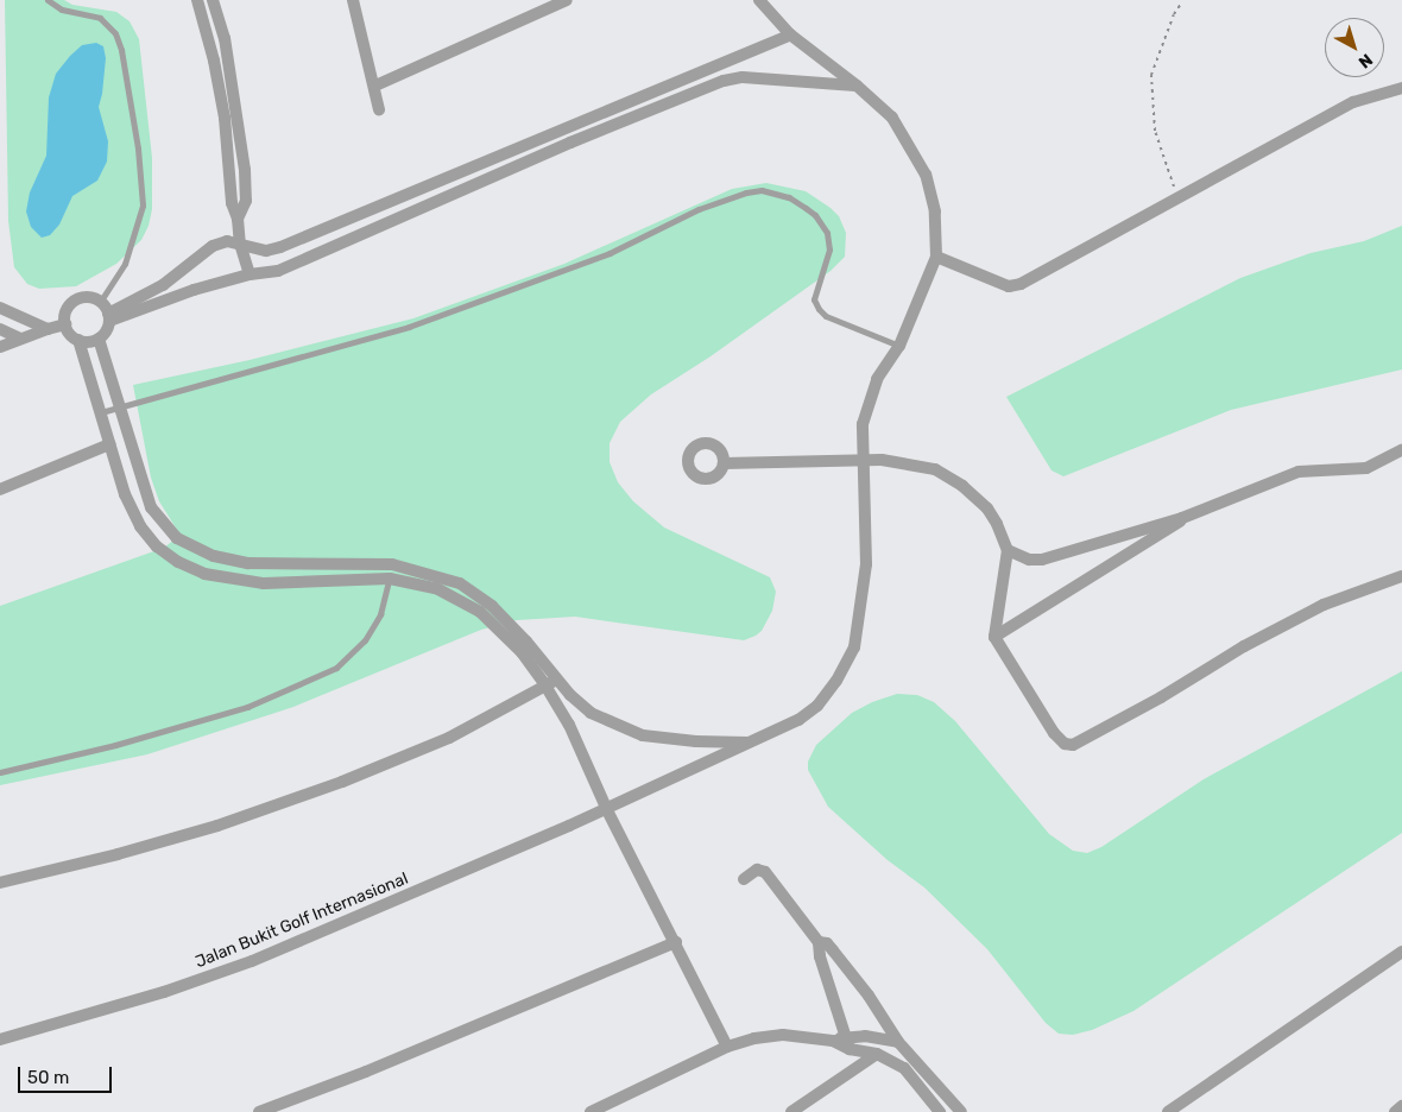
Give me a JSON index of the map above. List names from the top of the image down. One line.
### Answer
{"streets":{"street":["Jalan Bukit Golf Internasional"]},"scale_bar":"50 m","north":"bottom right"}
